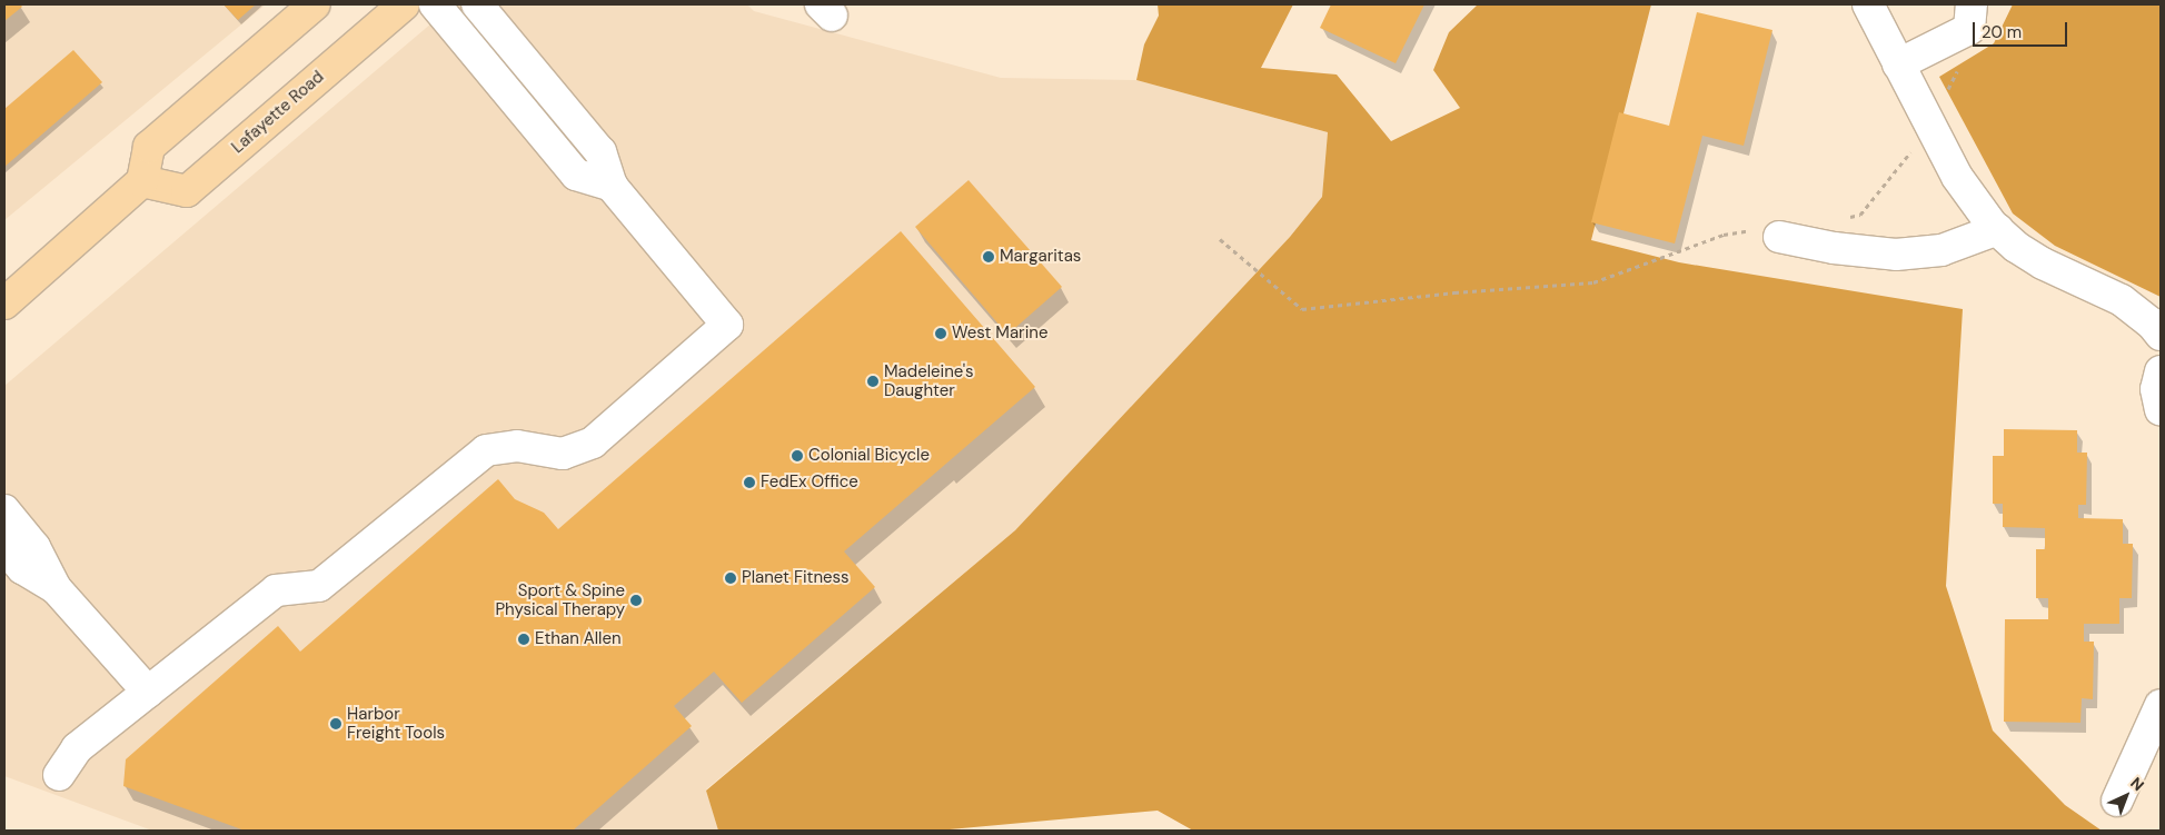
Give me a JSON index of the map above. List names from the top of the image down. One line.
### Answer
{"streets":{"main road":["Lafayette Road"]},"places":["Margaritas","West Marine","Madeleine's Daughter","Colonial Bicycle","FedEx Office","Planet Fitness","Sport & Spine Physical Therapy","Ethan Allen","Harbor Freight Tools"],"scale_bar":"20 m","north":"top right"}
